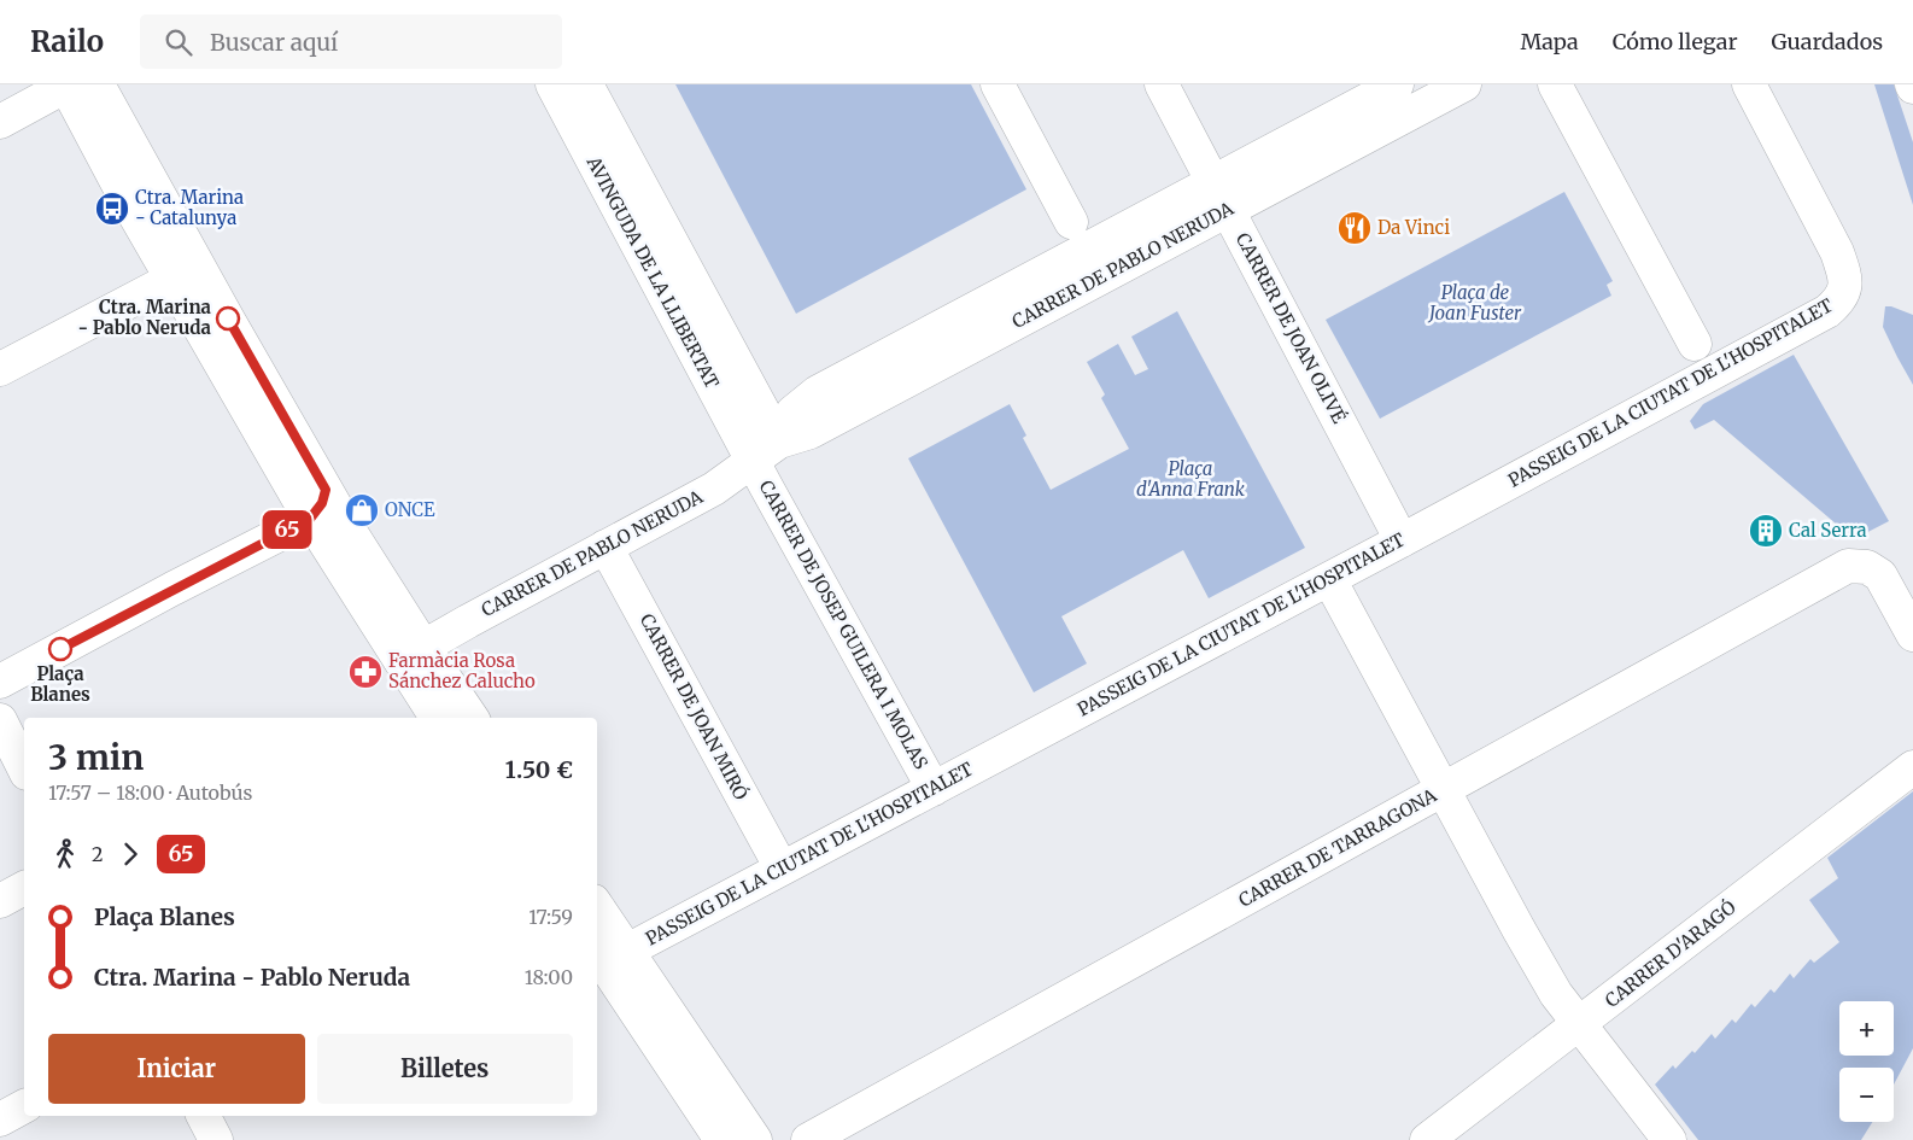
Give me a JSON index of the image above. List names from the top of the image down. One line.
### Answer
{"streets":{"street":["CARRER DE PABLO NERUDA","AVINGUDA DE LA LLIBERTAT","CARRER DE JOAN OLIVÉ","PASSEIG DE LA CIUTAT DE L'HOSPITALET","CARRER DE JOSEP GUILERA I MOLAS","CARRER DE JOAN MIRÓ","CARRER DE TARRAGONA","CARRER D'ARAGÓ"]},"crossings":[["CARRER DE PABLO NERUDA","AVINGUDA DE LA LLIBERTAT"],["CARRER DE PABLO NERUDA","CARRER DE JOAN OLIVÉ"],["CARRER DE PABLO NERUDA","CARRER DE JOSEP GUILERA I MOLAS"],["CARRER DE PABLO NERUDA","CARRER DE JOAN MIRÓ"],["AVINGUDA DE LA LLIBERTAT","CARRER DE JOSEP GUILERA I MOLAS"],["CARRER DE JOAN OLIVÉ","PASSEIG DE LA CIUTAT DE L'HOSPITALET"],["PASSEIG DE LA CIUTAT DE L'HOSPITALET","CARRER DE JOSEP GUILERA I MOLAS"],["PASSEIG DE LA CIUTAT DE L'HOSPITALET","CARRER DE JOAN MIRÓ"]],"parks":["Plaça de Joan Fuster","Plaça d'Anna Frank"],"places":{"bus stop":["Ctra. Marina - Catalunya"],"restaurant":["Da Vinci"],"other":["Ctra. Marina - Pablo Neruda","Plaça Blanes"],"shop":["ONCE"],"building":["Cal Serra"],"pharmacy":["Farmàcia Rosa Sánchez Calucho"]},"lines":["bus line 65"],"page":{"header":"Railo","search":"Buscar aquí","nav":["Mapa","Cómo llegar","Guardados"],"on_map":"65","heading":["3 min","17:57 – 18:00 · Autobús","1.50 €"],"legs":["2","65"],"list":[{"name":"Plaça Blanes","value":"17:59"},{"name":"Ctra. Marina - Pablo Neruda","value":"18:00"}],"map_buttons":["+","−"],"buttons":["Iniciar","Billetes"]}}
